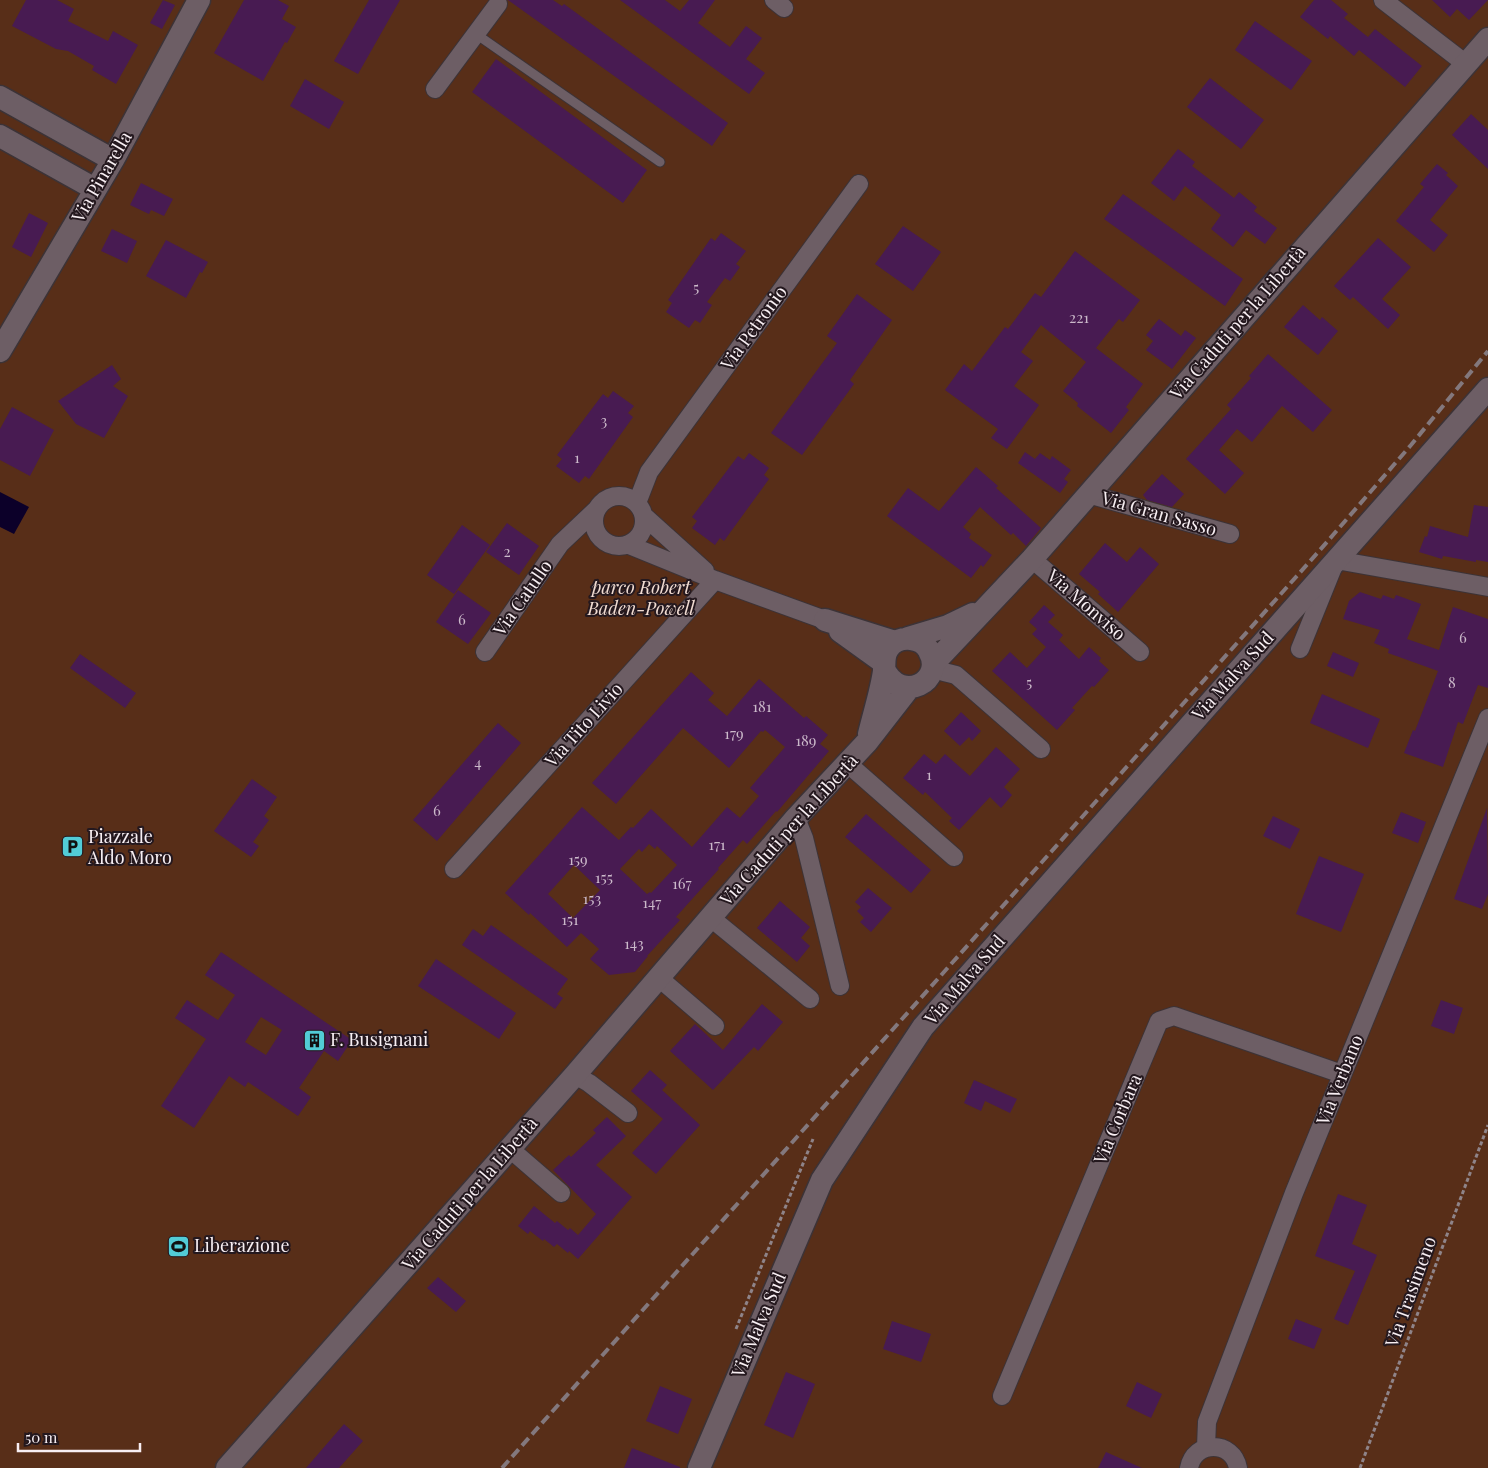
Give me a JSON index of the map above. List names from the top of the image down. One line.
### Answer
{"streets":{"street":["Via Pinarella","Via Caduti per la Libertà","Via Petronio","Via Gran Sasso","Via Catullo","Via Monviso","Via Malva Sud","Via Tito Livio","Via Verbano","Via Corbara"],"path":["Via Trasimeno"]},"crossings":[["Via Caduti per la Libertà","Via Gran Sasso"],["Via Caduti per la Libertà","Via Monviso"],["Via Petronio","Via Catullo"],["Via Catullo","Via Tito Livio"],["Via Verbano","Via Corbara"]],"parks":["parco Robert Baden-Powell"],"places":{"parking":["Piazzale Aldo Moro"],"building":["F. Busignani"],"sports":["Liberazione"]},"house_numbers":["5","221","3","1","2","6","6","5","8","181","179","189","4","1","6","171","159","155","167","153","147","151","143"],"scale_bar":"50 m"}
